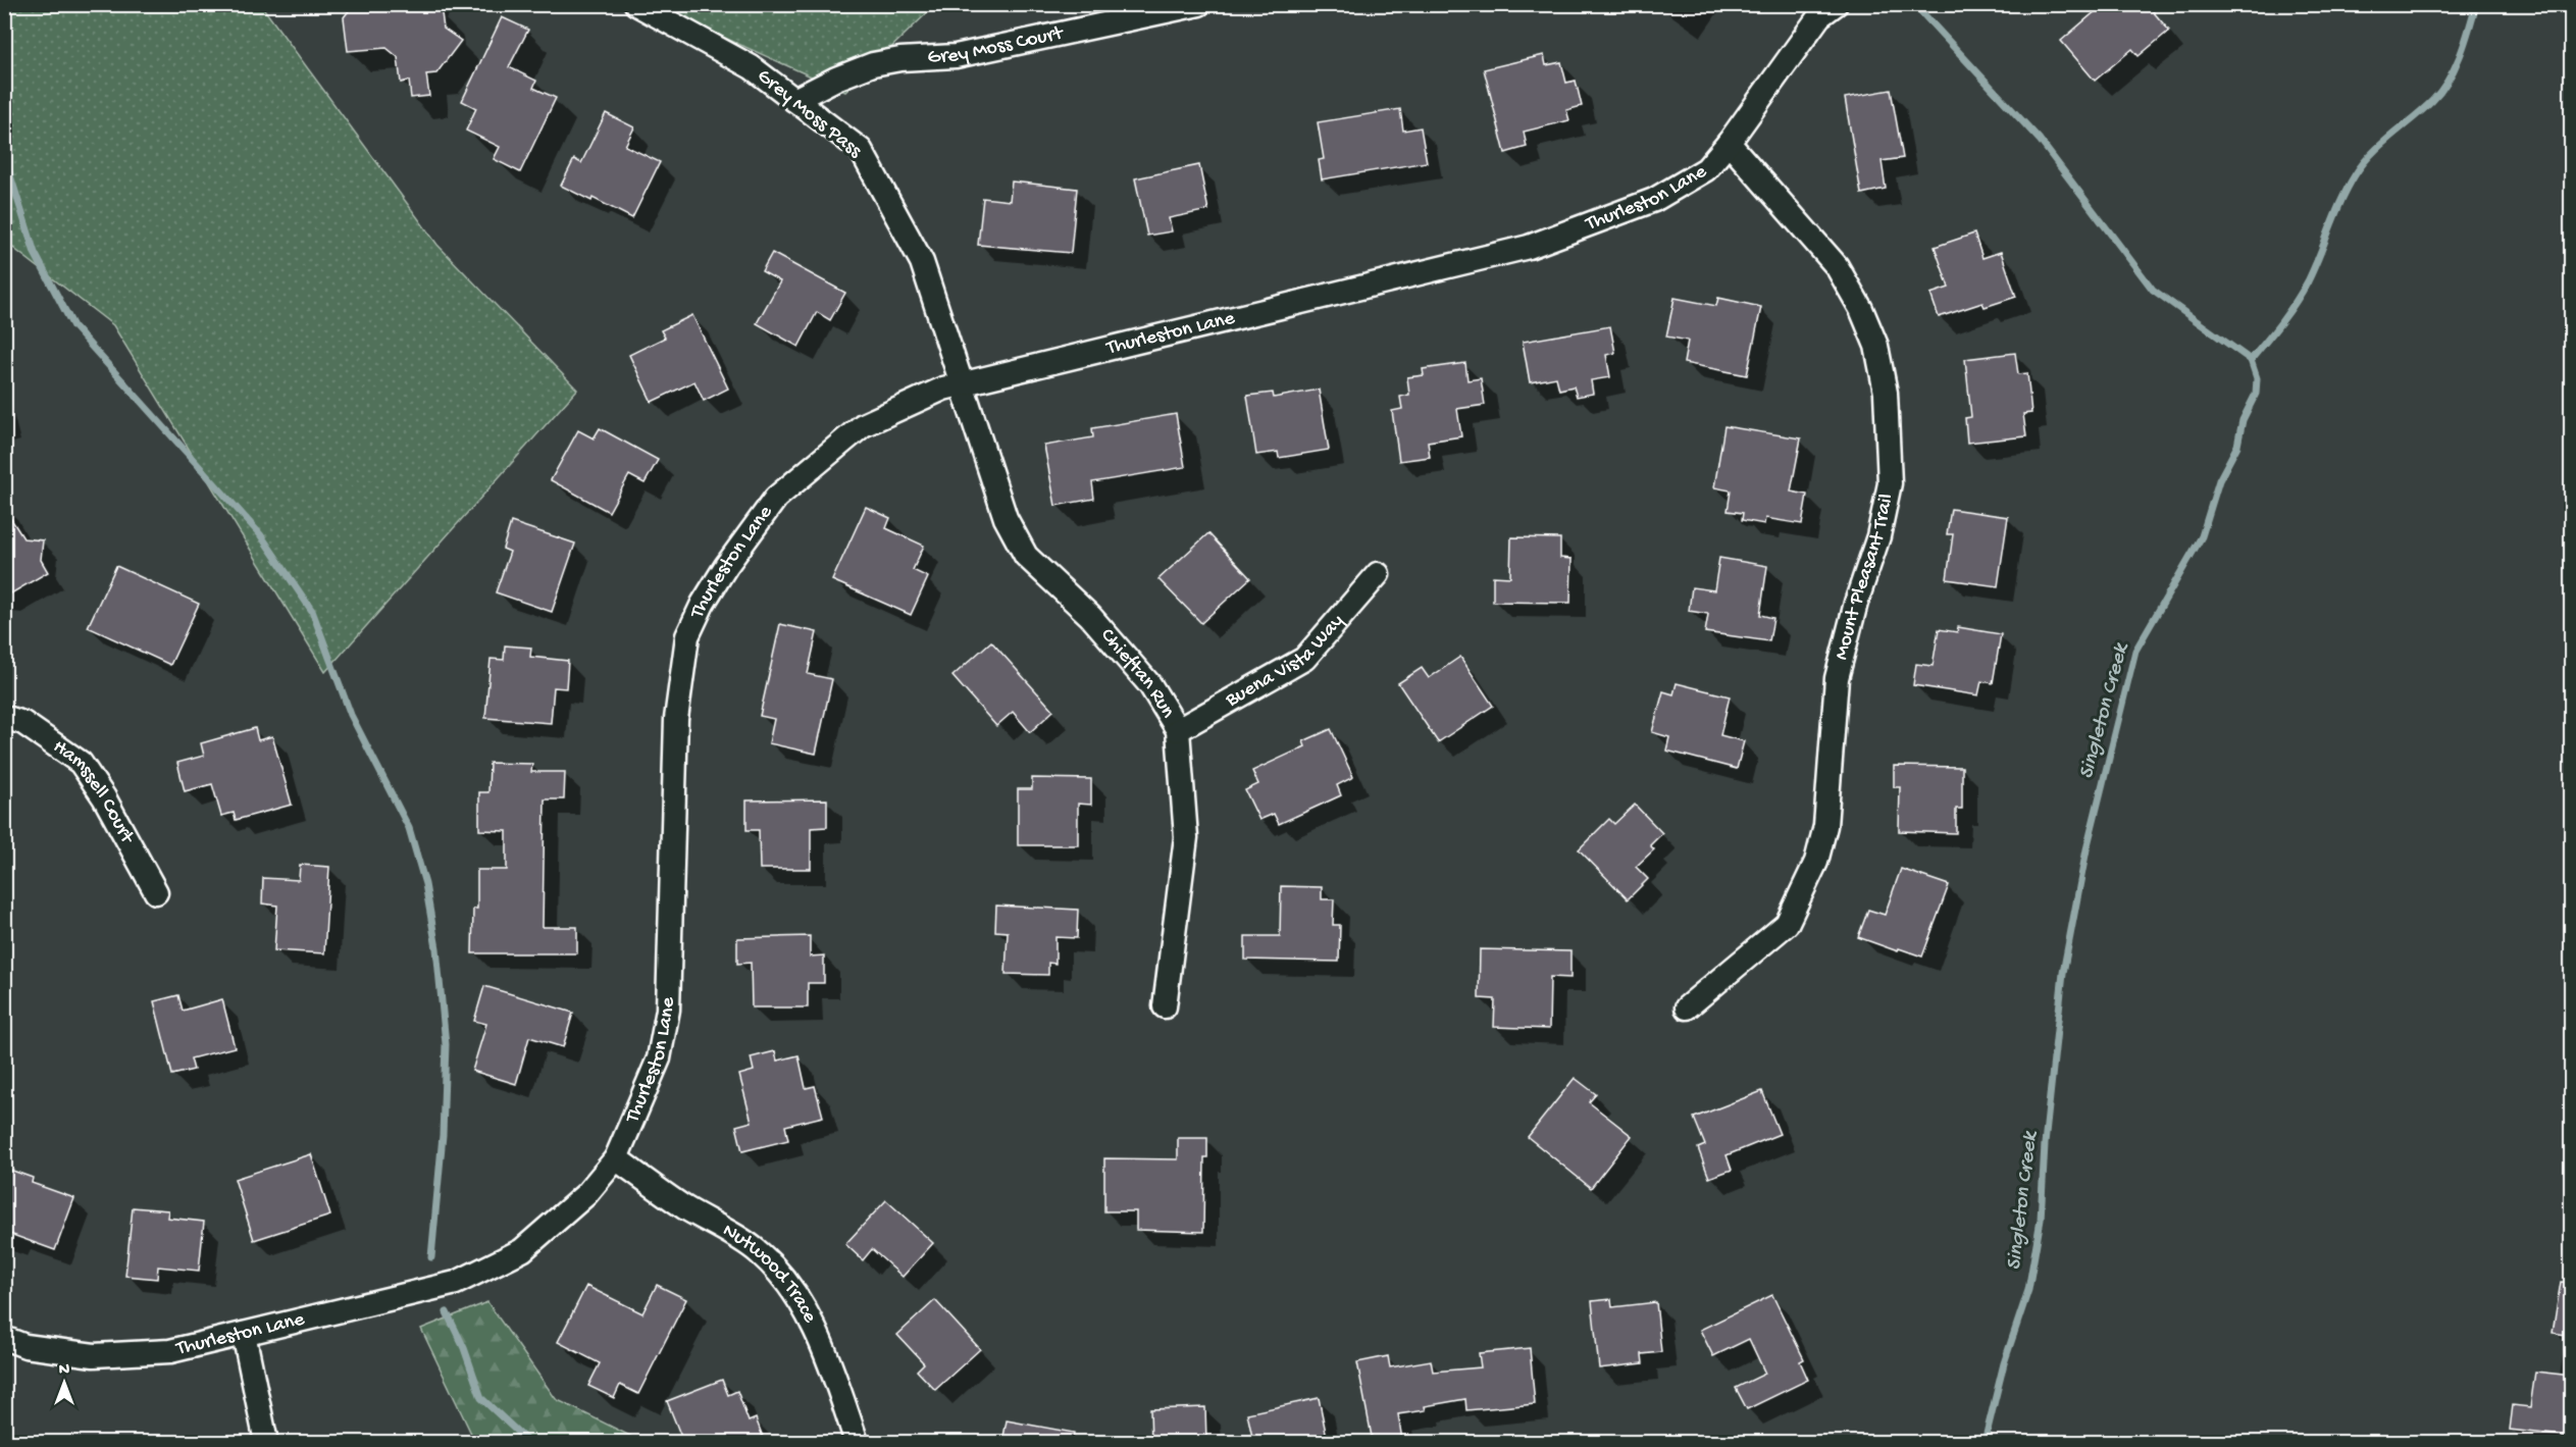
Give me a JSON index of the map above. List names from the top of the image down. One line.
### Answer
{"streets":{"street":["Grey Moss Court","Grey Moss Pass","Thurleston Lane","Mount Pleasant Trail","Buena Vista Way","Chieftan Run","Hamssell Court","Nutwood Trace"]},"crossings":[["Grey Moss Court","Grey Moss Pass"],["Grey Moss Pass","Thurleston Lane"],["Grey Moss Pass","Chieftan Run"],["Thurleston Lane","Mount Pleasant Trail"],["Thurleston Lane","Chieftan Run"],["Thurleston Lane","Nutwood Trace"],["Buena Vista Way","Chieftan Run"]],"water":["Singleton Creek"],"north":"top"}
